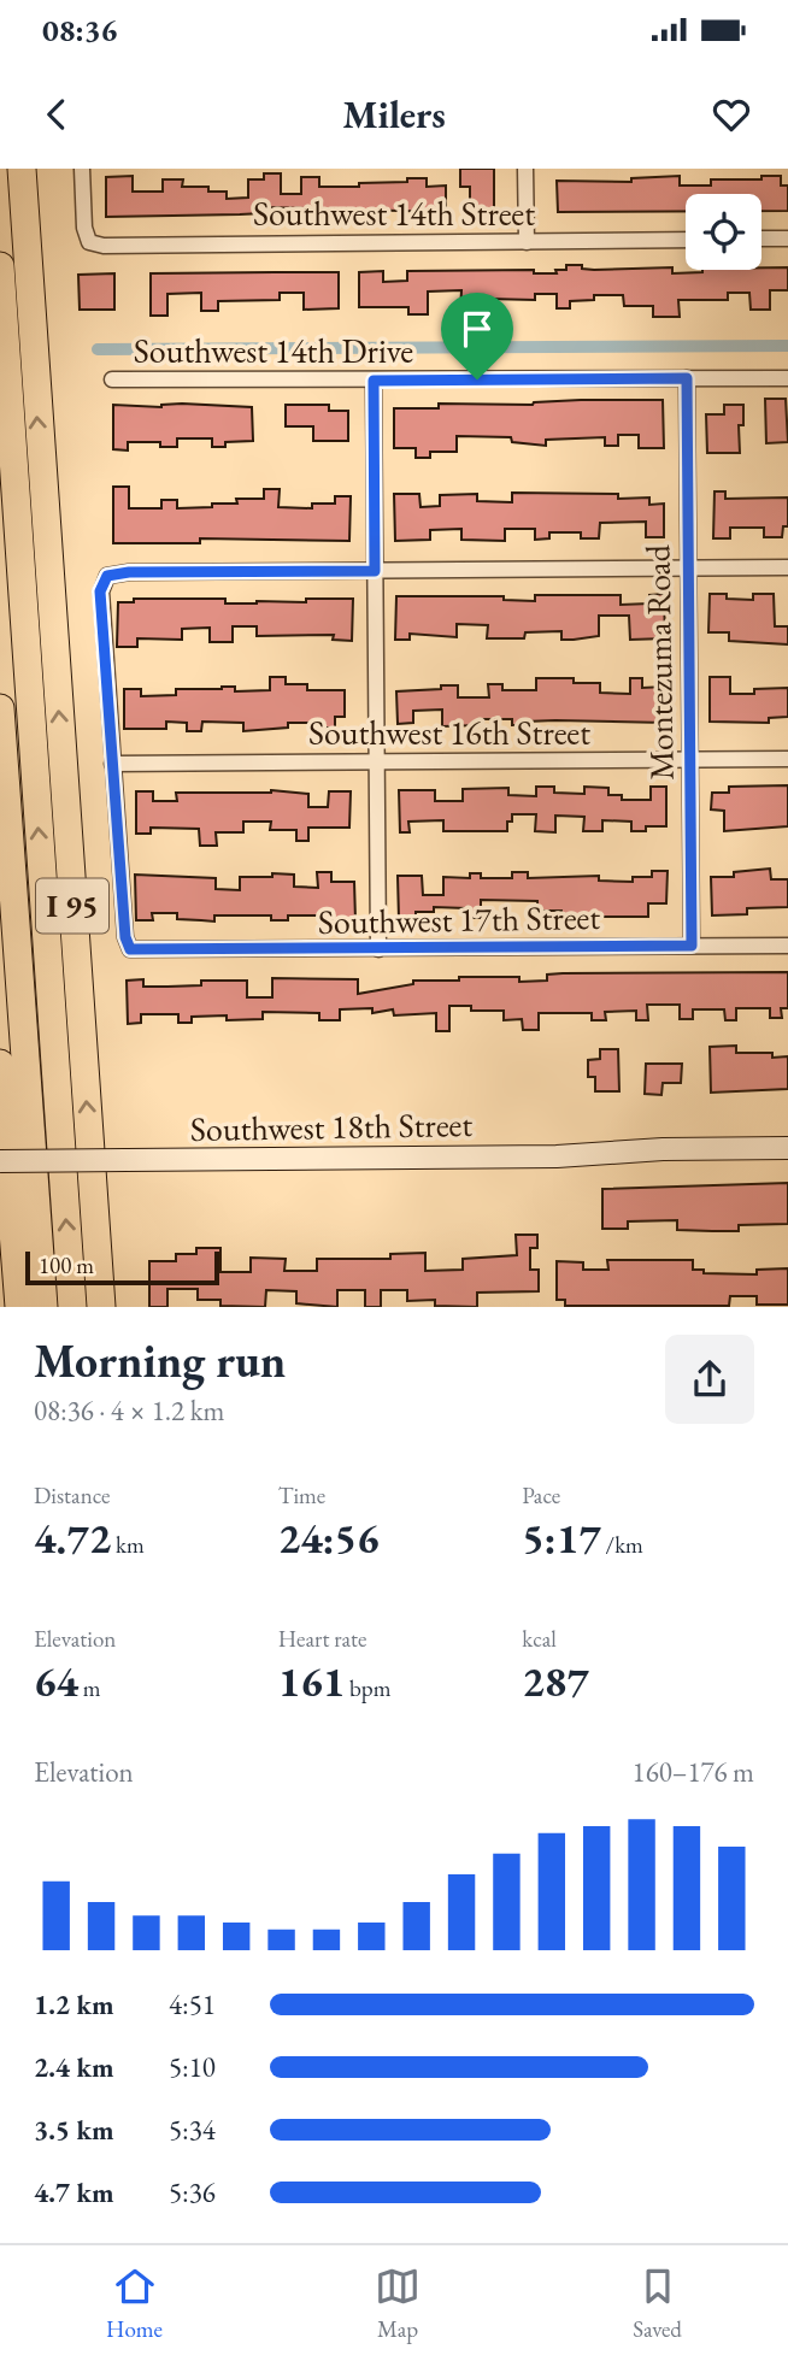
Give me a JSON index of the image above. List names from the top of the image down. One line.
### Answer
{"streets":{"highway":["I 95"],"main road":["Southwest 18th Street"],"street":["Southwest 14th Street","Southwest 14th Drive","Montezuma Road","Southwest 16th Street","Southwest 17th Street"]},"crossings":[["Southwest 14th Drive","Montezuma Road"],["Montezuma Road","Southwest 16th Street"],["Montezuma Road","Southwest 17th Street"],["Southwest 16th Street","Southwest 17th Street"]],"scale_bar":"100 m","page":{"status":"08:36","header":"Milers","scale":"100 m","heading":["Morning run","08:36 · 4 × 1.2 km"],"stats":[["Distance","4.72 km"],["Time","24:56"],["Pace","5:17 /km"],["Elevation","64 m"],["Heart rate","161 bpm"],["kcal","287"]],"chart":["Elevation","160–176 m"],"list":[{"name":"1.2 km","note":"4:51"},{"name":"2.4 km","note":"5:10"},{"name":"3.5 km","note":"5:34"},{"name":"4.7 km","note":"5:36"}],"tabs":["Home","Map","Saved"]}}
